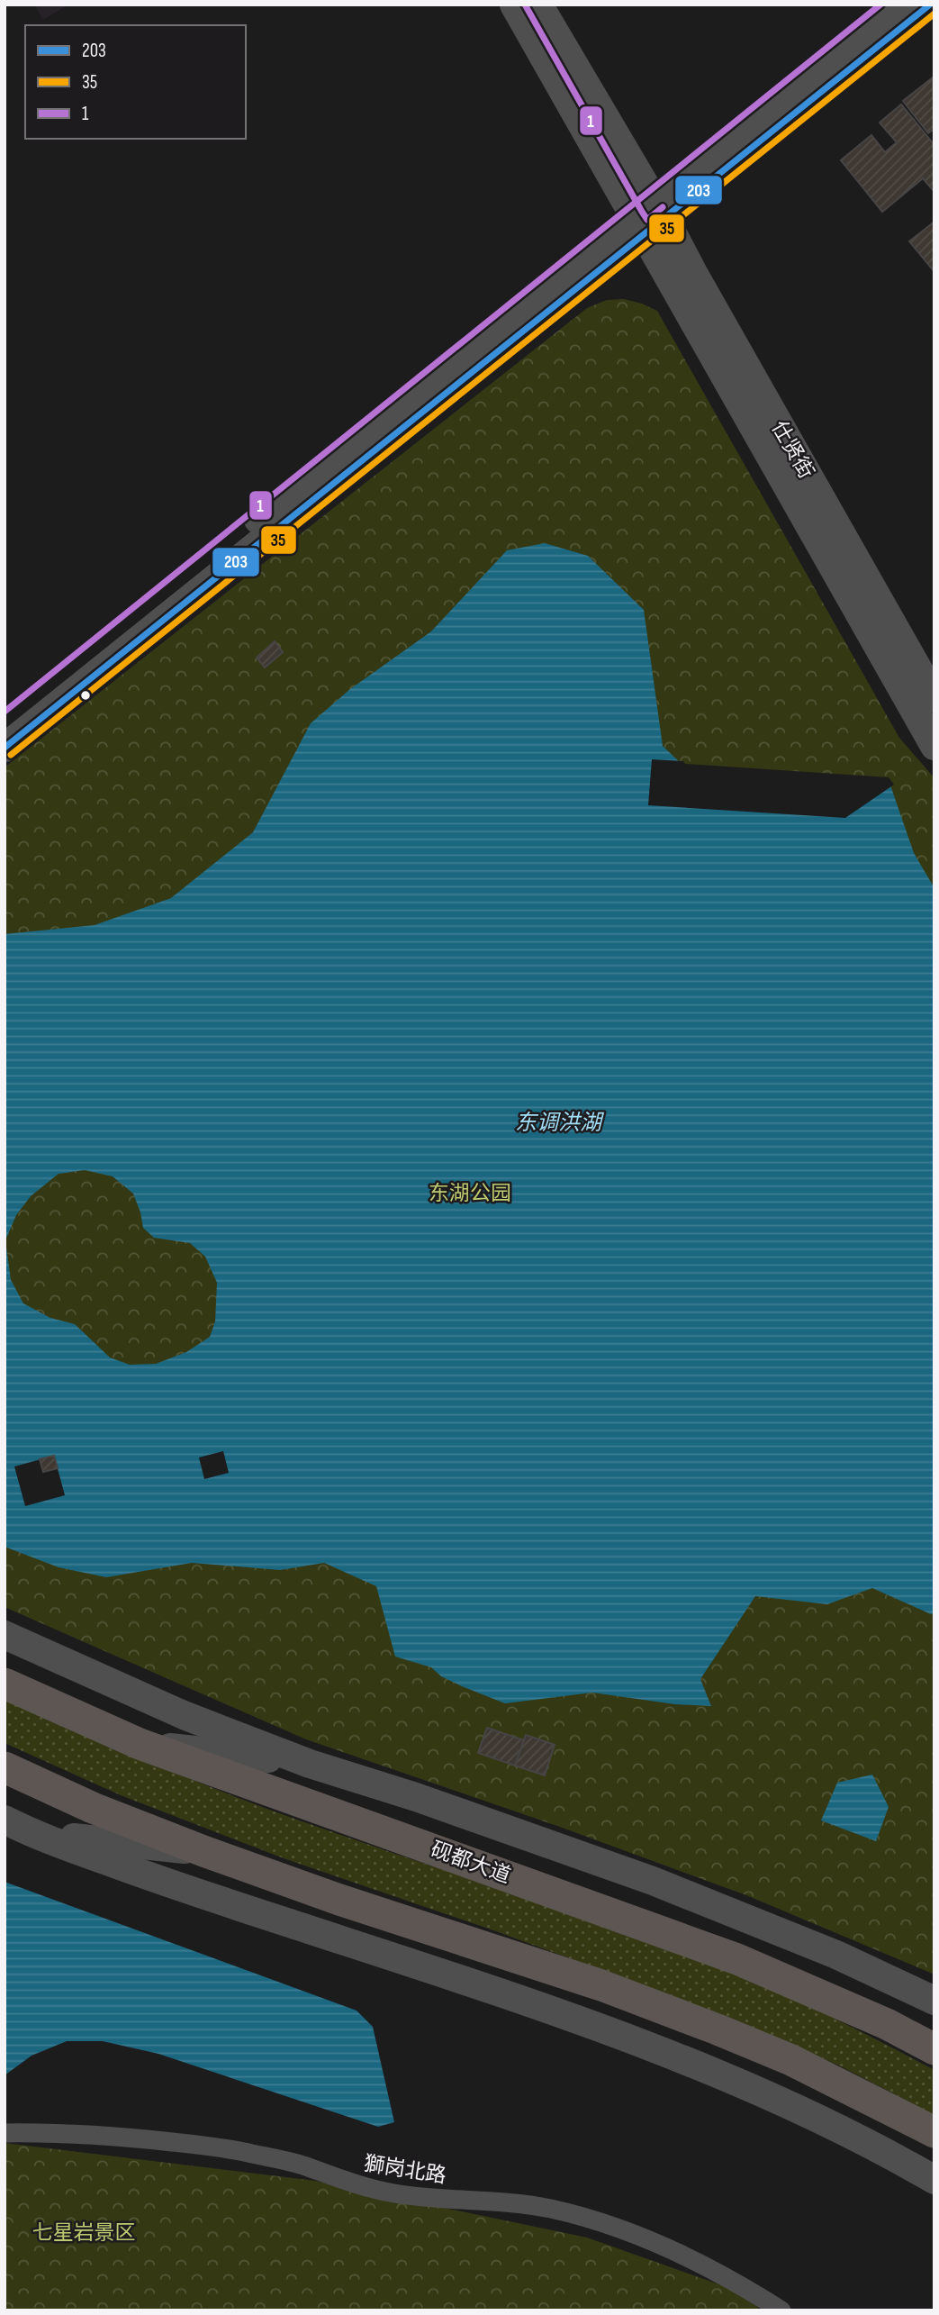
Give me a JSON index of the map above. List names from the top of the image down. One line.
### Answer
{"streets":{"main road":["砚都大道"],"street":["仕贤街","獅岗北路"]},"water":["东调洪湖"],"parks":["东湖公园","七星岩景区"],"lines":["transit line 203","transit line 1","transit line 35"],"legend":["203","35","1"]}
